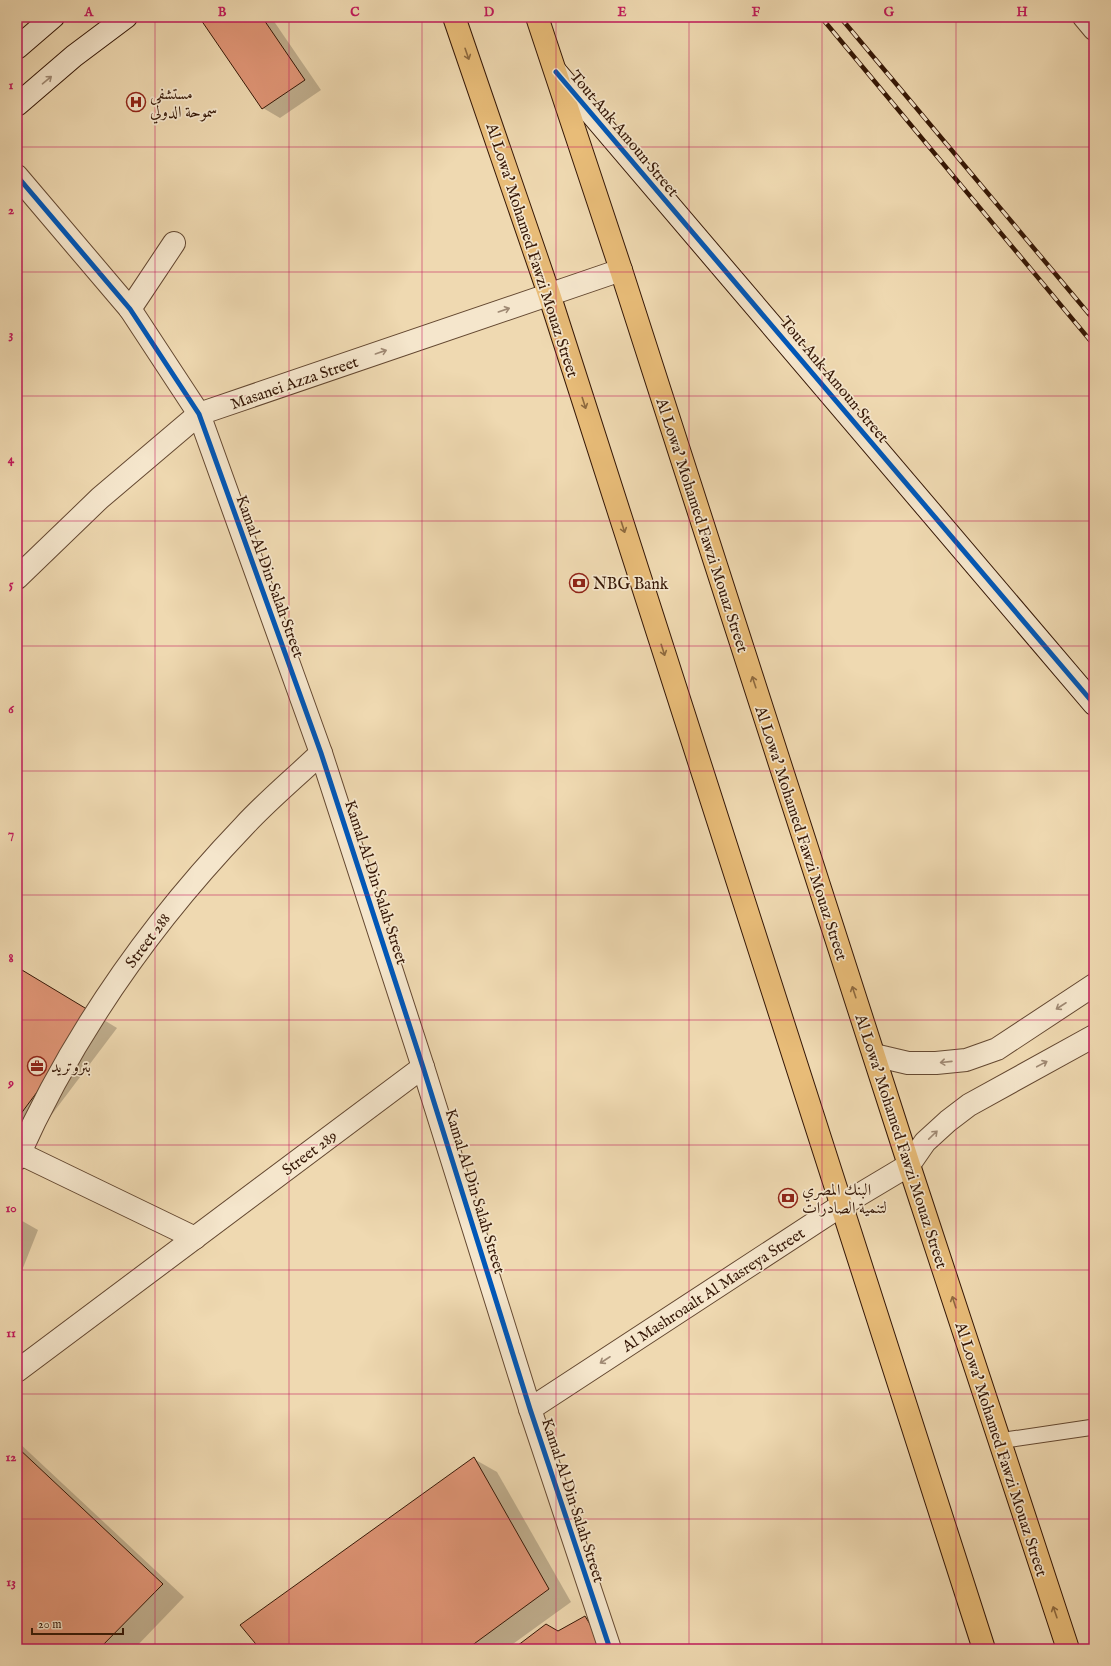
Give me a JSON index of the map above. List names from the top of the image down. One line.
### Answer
{"streets":{"main road":["Al Lowa' Mohamed Fawzi Mouaz Street"],"street":["Tout Ank Amoun Street","Masanei Azza Street","Kamal Al Din Salah Street","Street 288","Street 289","Al Mashroaalt Al Masreya Street"]},"crossings":[["Tout Ank Amoun Street","Al Lowa' Mohamed Fawzi Mouaz Street"],["Al Lowa' Mohamed Fawzi Mouaz Street","Masanei Azza Street"],["Al Lowa' Mohamed Fawzi Mouaz Street","Al Mashroaalt Al Masreya Street"],["Masanei Azza Street","Kamal Al Din Salah Street"],["Kamal Al Din Salah Street","Street 288"],["Kamal Al Din Salah Street","Street 289"],["Kamal Al Din Salah Street","Al Mashroaalt Al Masreya Street"]],"one_way":["Masanei Azza Street"],"places":{"hospital":["مستشفى سموحة الدولي"],"bank":["NBG Bank","البنك المصري لتنمية الصادرات"],"office":["بتروتريد"]},"scale_bar":"20 m","grid":{"columns":["A","B","C","D","E","F","G","H"],"rows":["1","2","3","4","5","6","7","8","9","10","11","12","13"]}}
